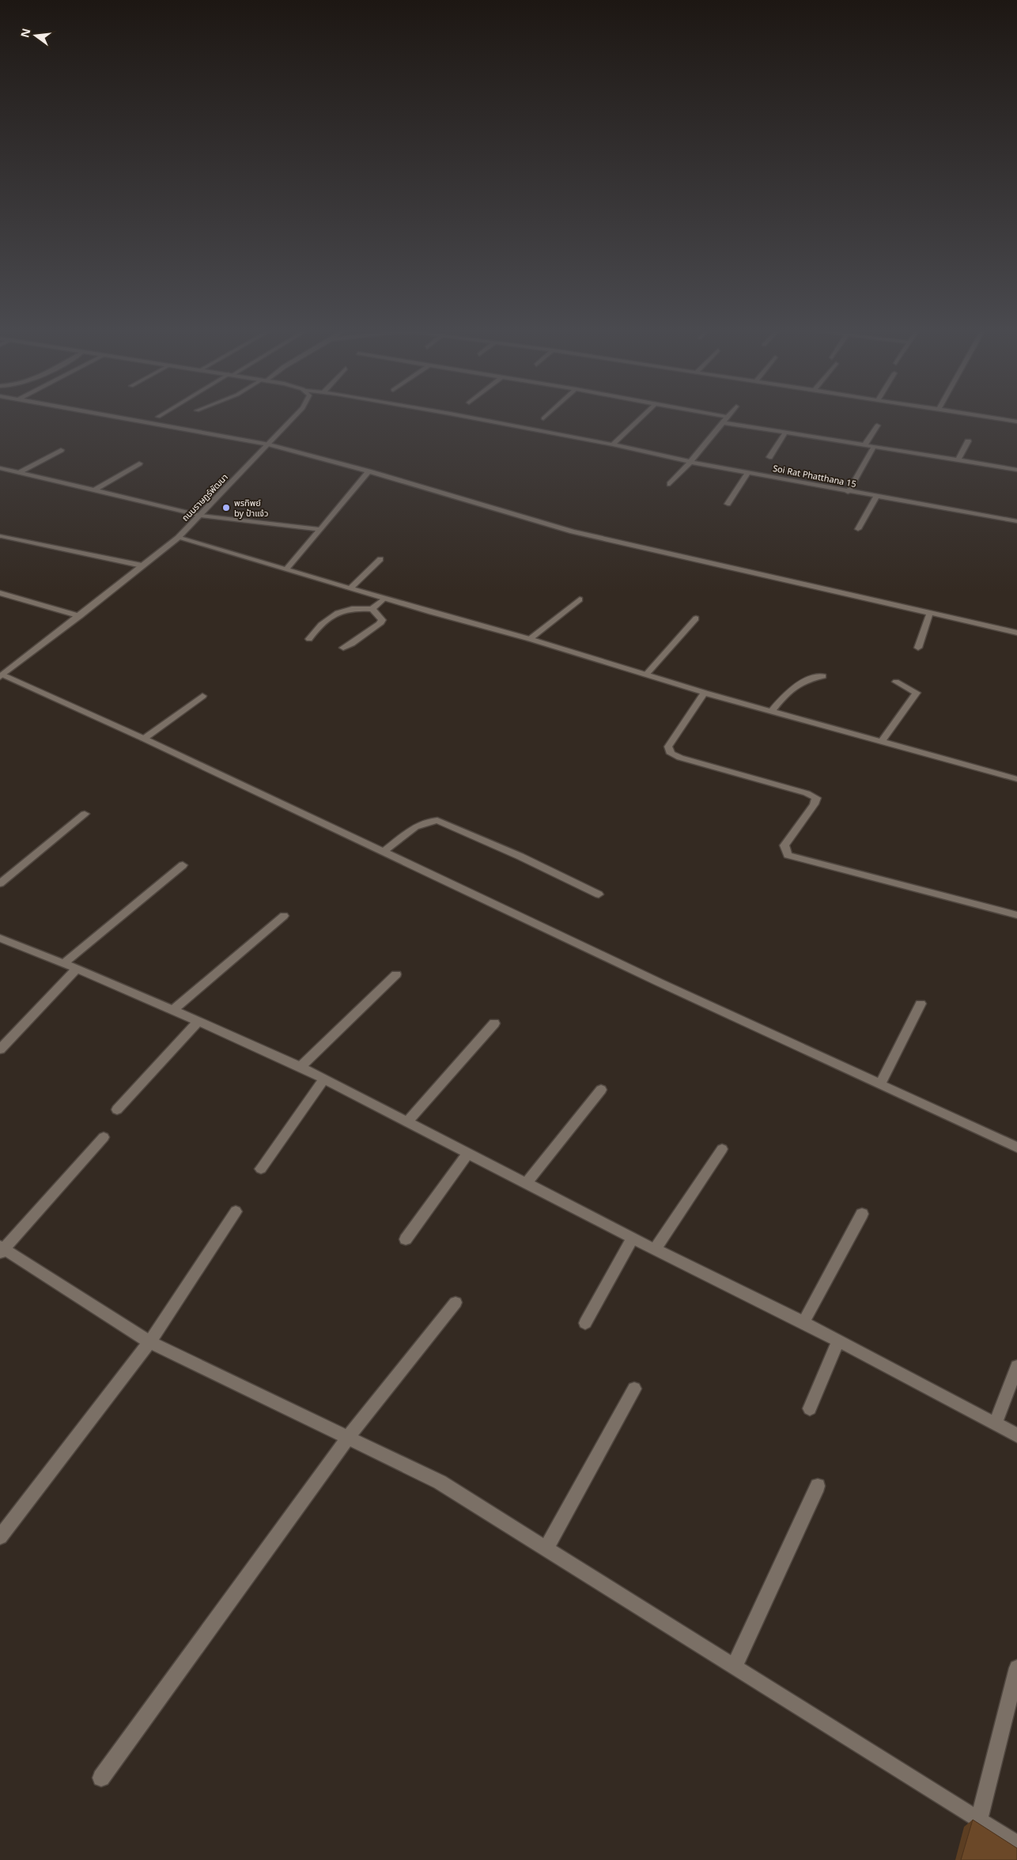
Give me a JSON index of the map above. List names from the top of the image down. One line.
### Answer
{"streets":{"street":["Soi Rat Phatthana 15","ถนนราษฏร์พัฒนา"]},"places":["พรทิพย์ by ป้าแจ๋ว"],"north":"left"}
